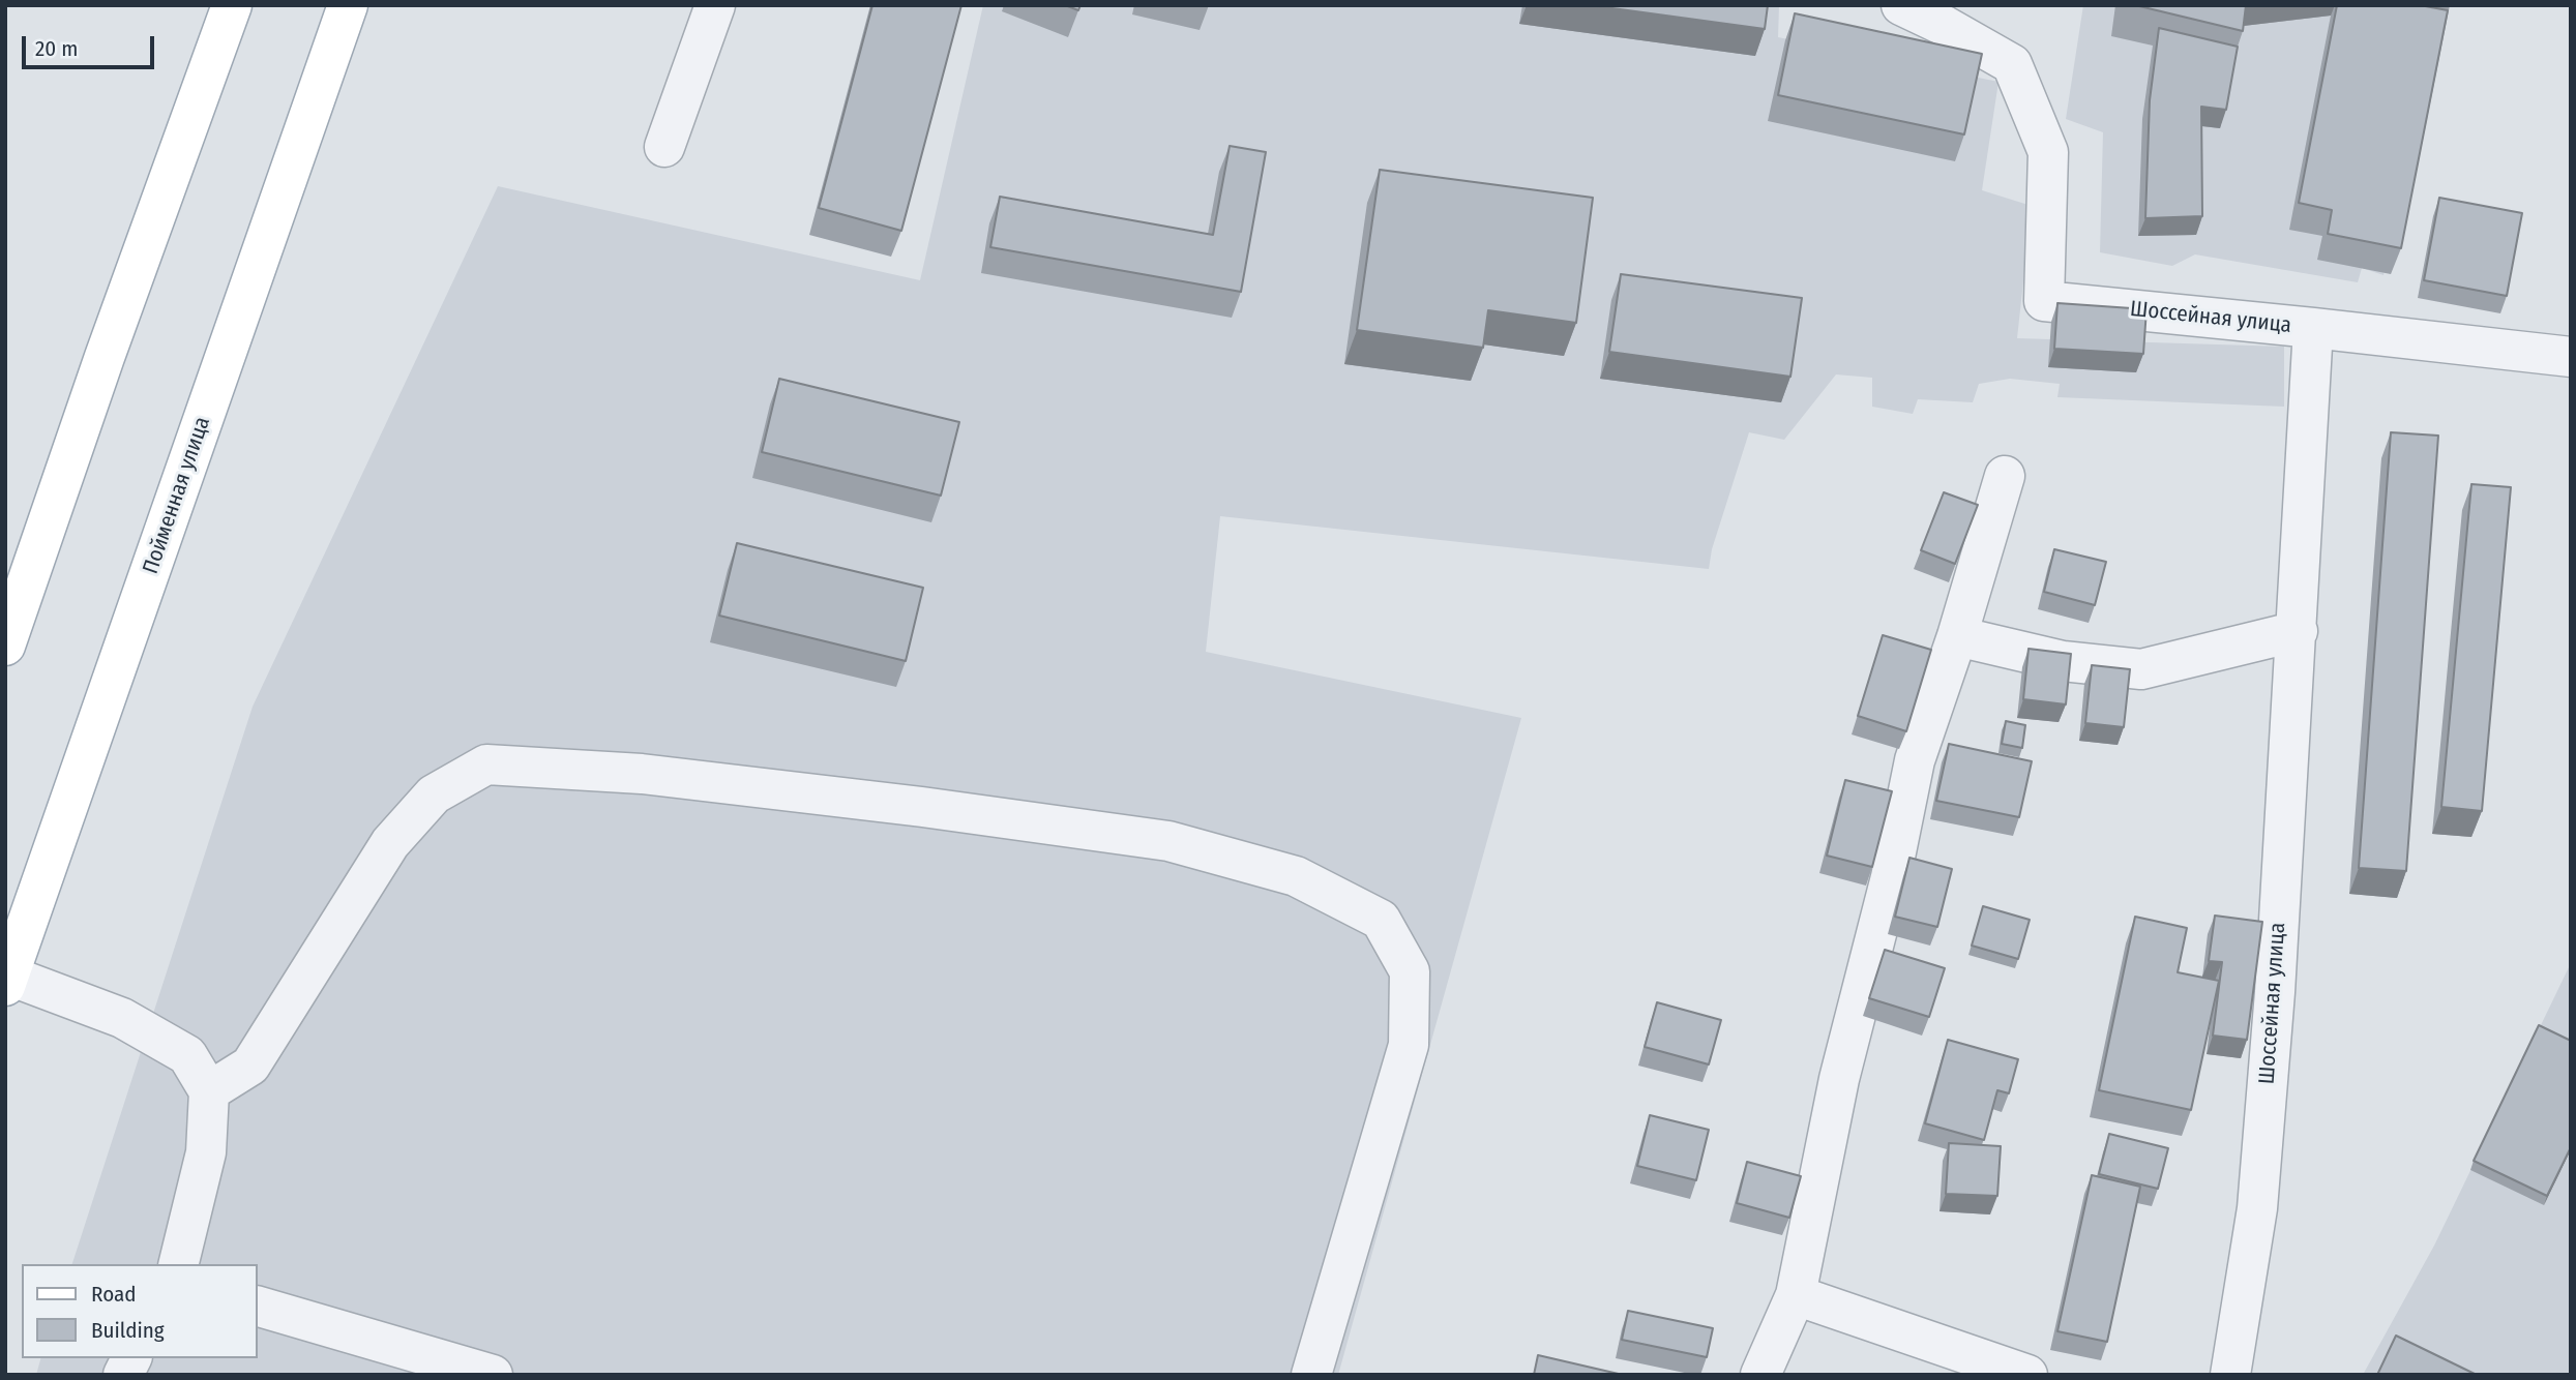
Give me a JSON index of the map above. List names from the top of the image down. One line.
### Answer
{"streets":{"main road":["Пойменная улица"],"street":["Шоссейная улица"]},"legend":["Road","Building"],"scale_bar":"20 m"}
